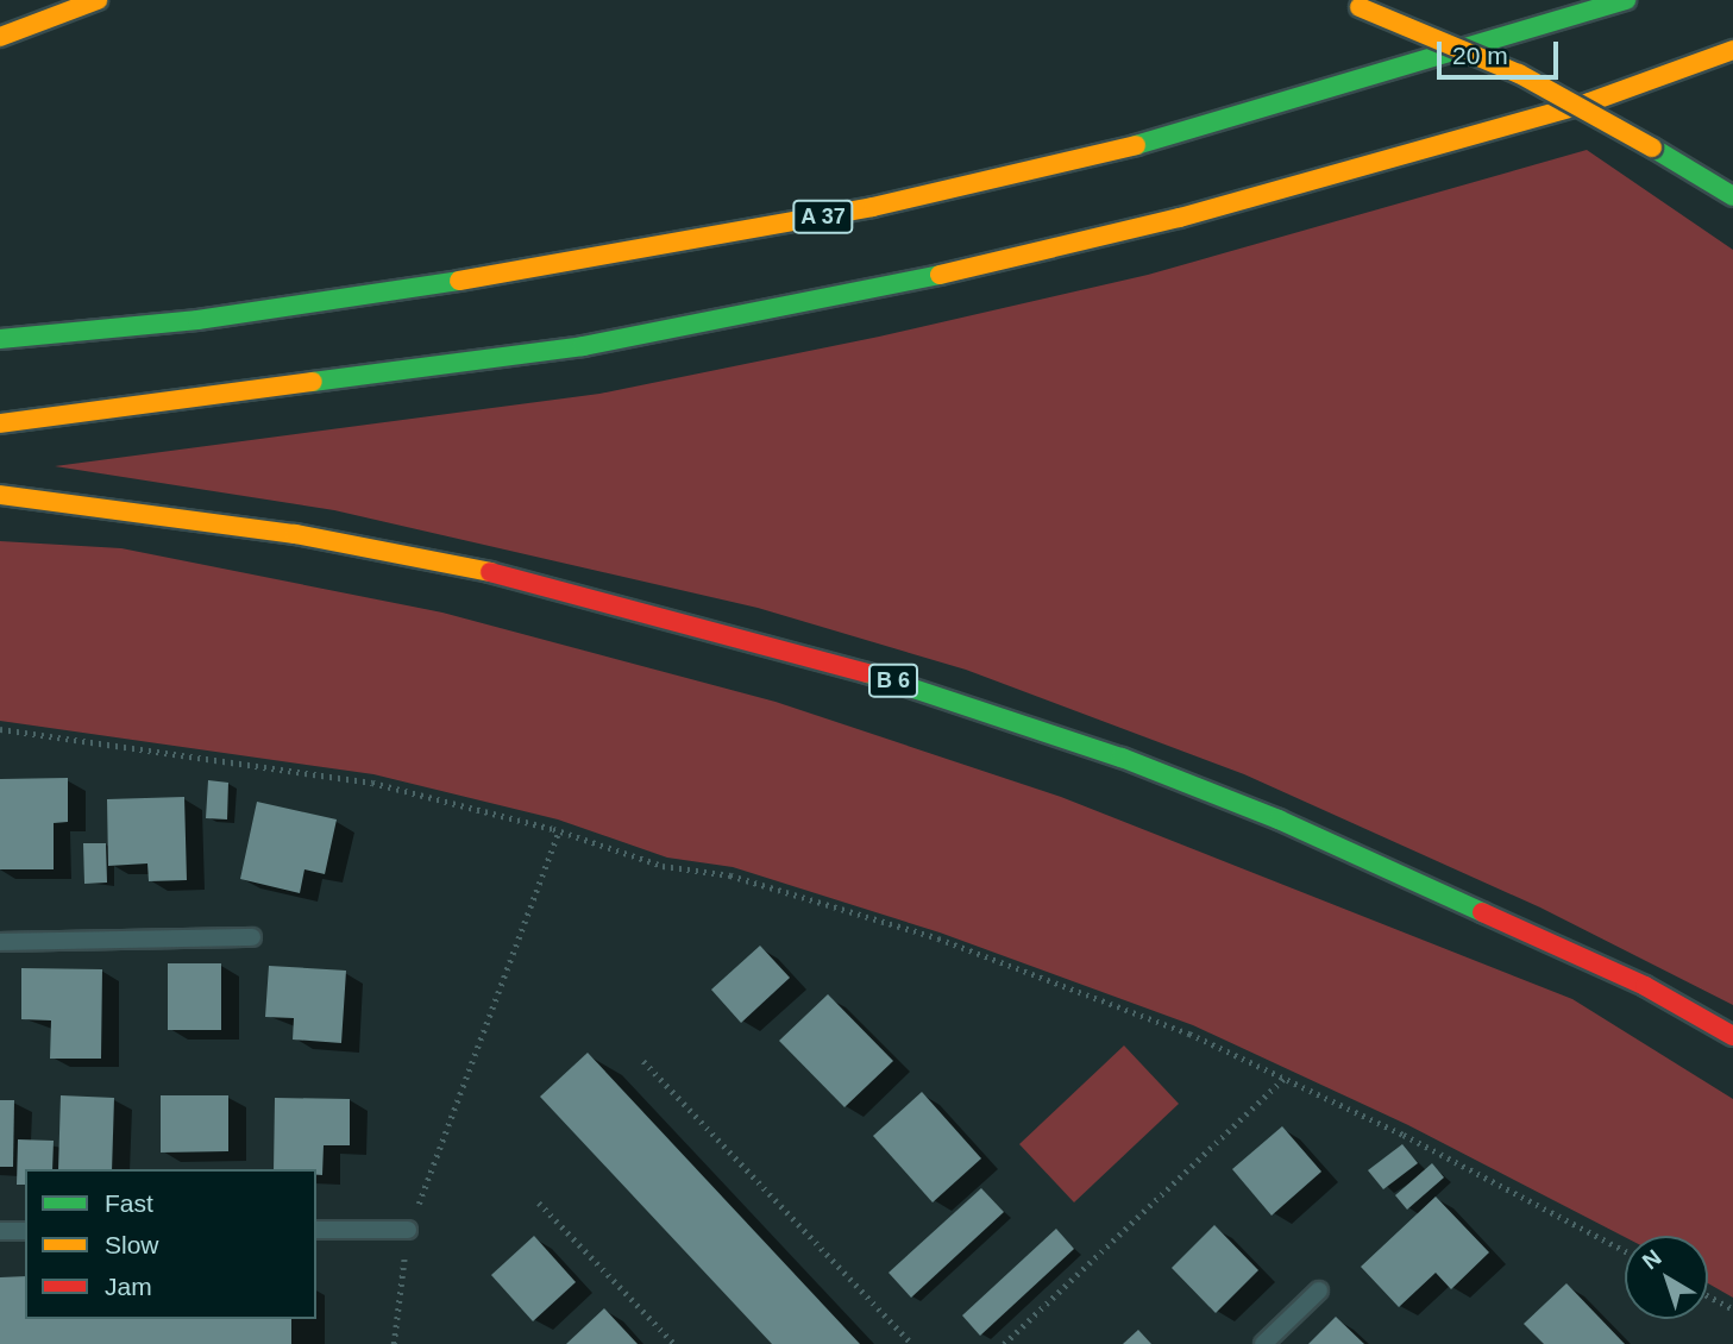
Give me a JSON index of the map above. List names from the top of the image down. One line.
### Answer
{"streets":{"highway":["A 37","B 6"]},"legend":["Fast","Slow","Jam"],"scale_bar":"20 m","north":"top left"}
